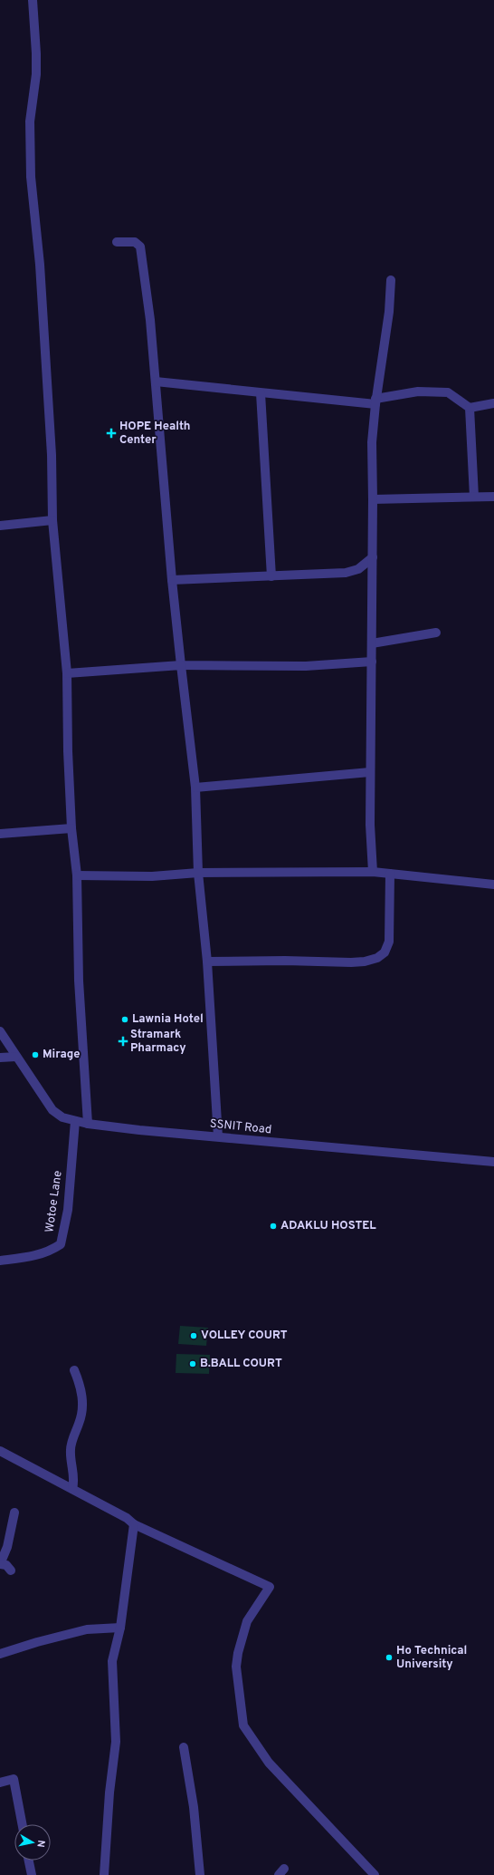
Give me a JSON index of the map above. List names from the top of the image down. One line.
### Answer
{"streets":{"street":["SSNIT Road","Wotoe Lane"]},"crossings":[["SSNIT Road","Wotoe Lane"]],"places":{"health":["HOPE Health Center","Stramark Pharmacy"],"other":["Lawnia Hotel","Mirage","ADAKLU HOSTEL","VOLLEY COURT","B.BALL COURT","Ho Technical University"]},"north":"right"}
